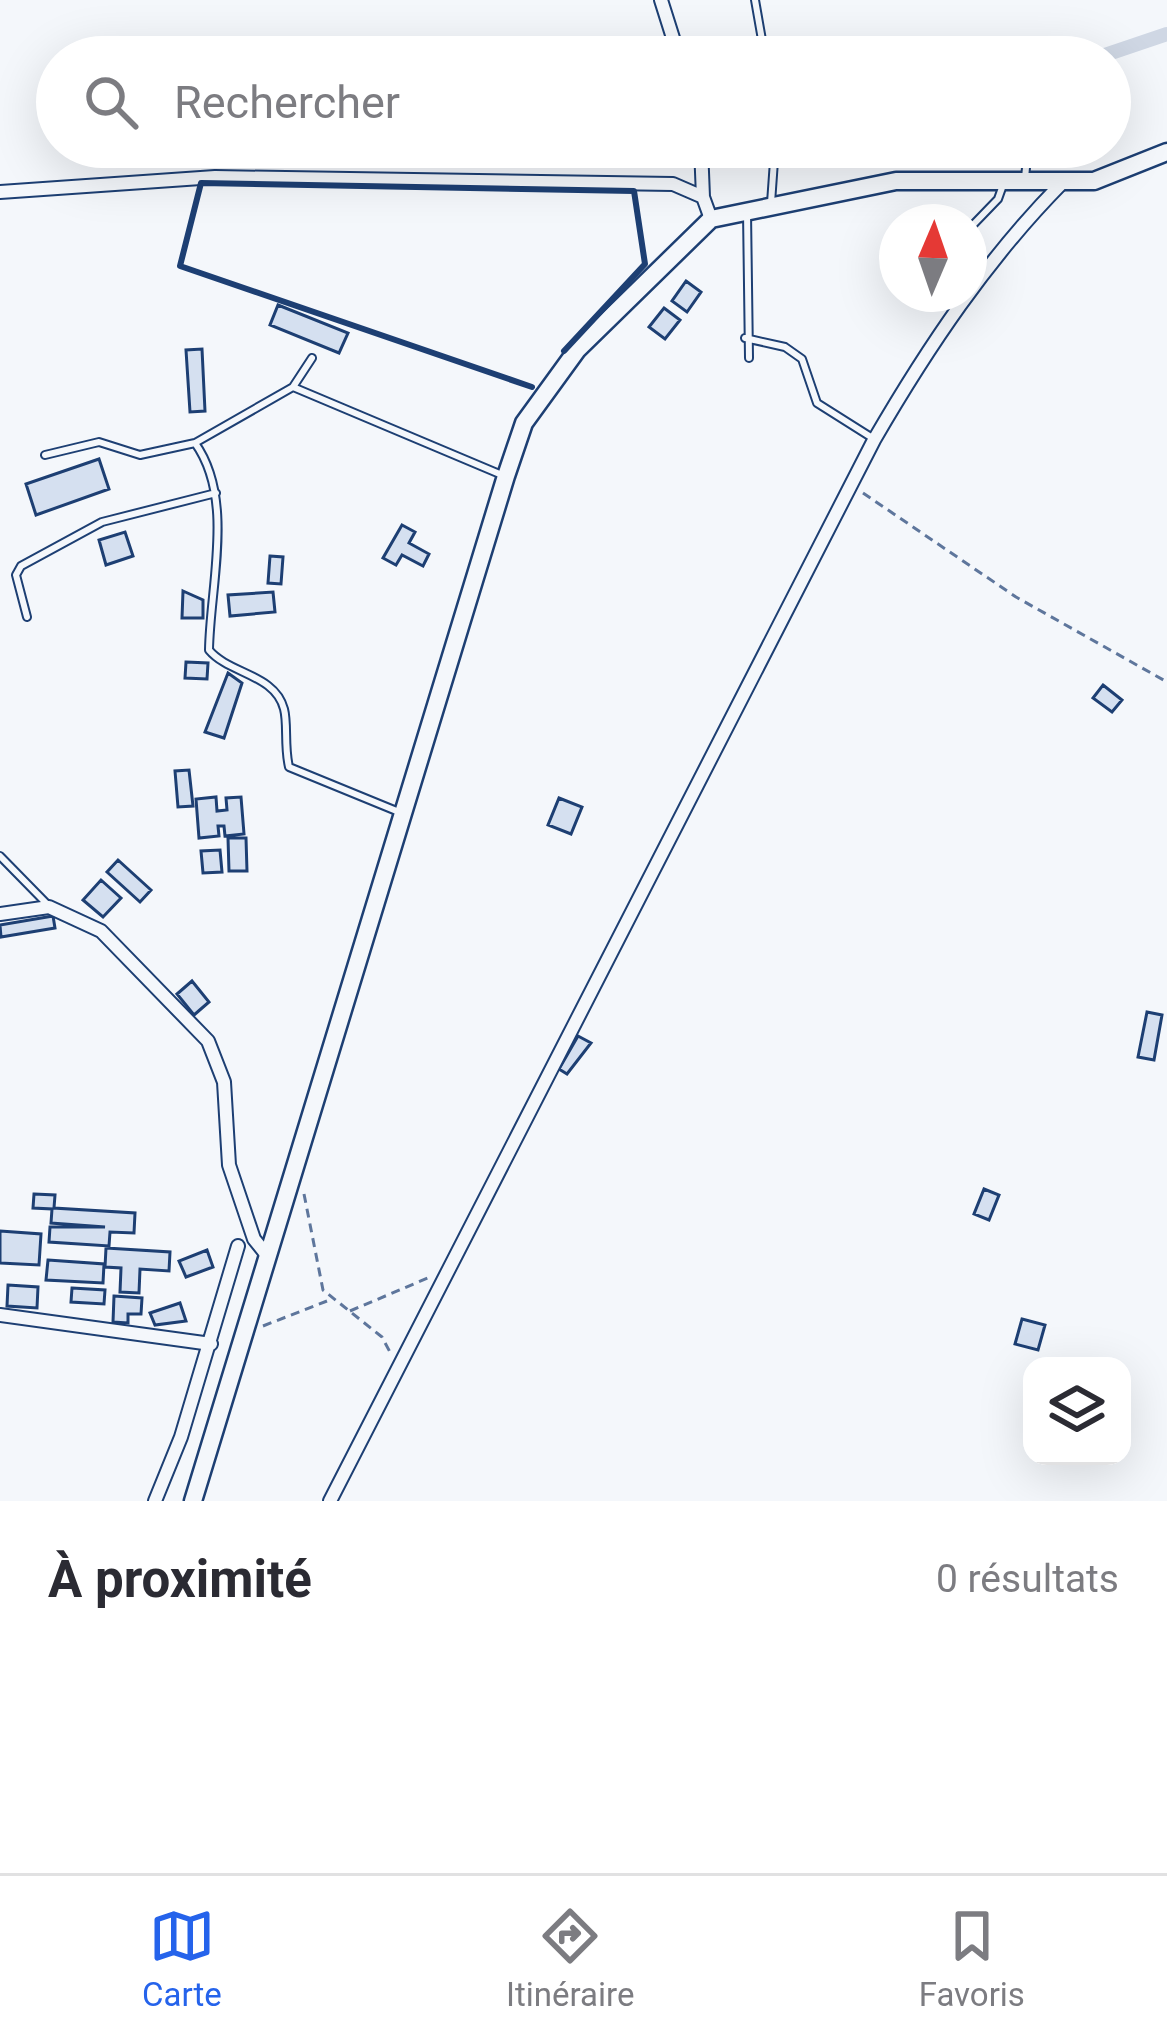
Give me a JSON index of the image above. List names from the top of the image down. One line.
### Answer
{"north":"top","page":{"search":"Rechercher","heading":["À proximité","0 résultats"],"nav":["Carte","Itinéraire","Favoris"]}}
